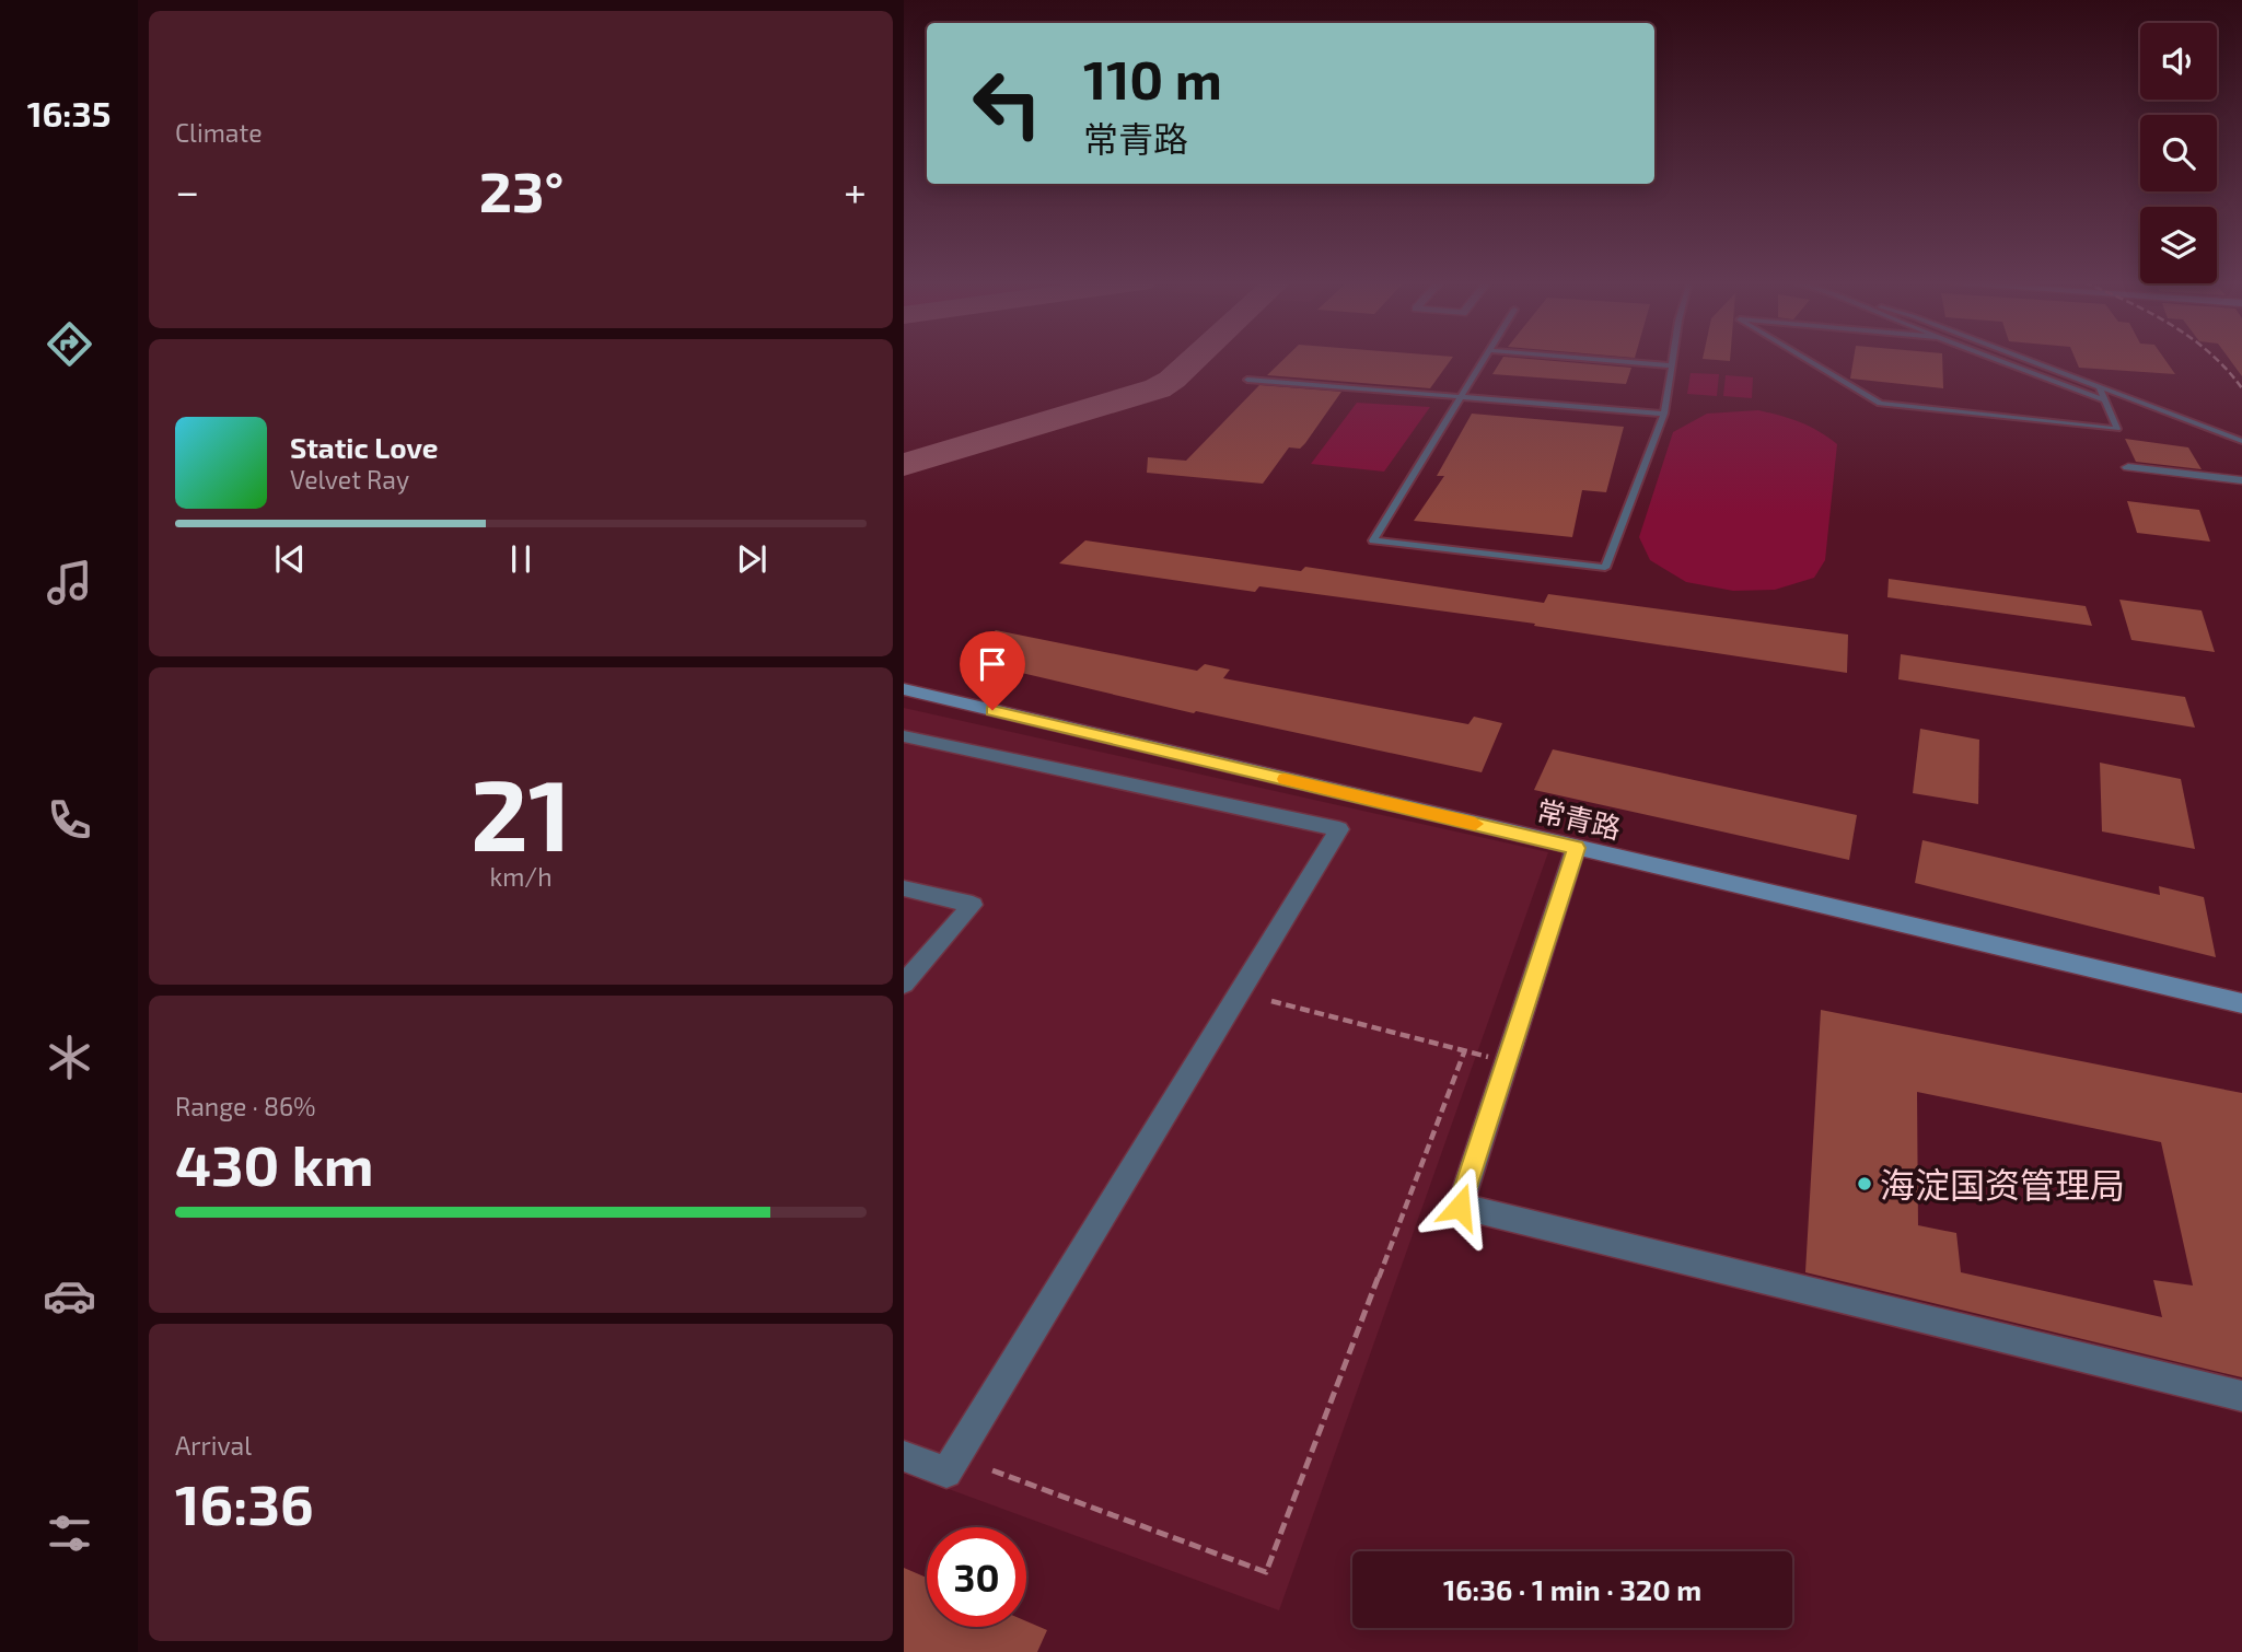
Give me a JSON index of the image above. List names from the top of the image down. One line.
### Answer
{"streets":{"street":["常青路"]},"places":["海淀国资管理局"],"page":{"tabs":"16:35","tile":["Climate",["21","km/h"],["Range · 86%","430 km"],["Arrival","16:36"]],"turn":["110 m","常青路"],"heat":["−","23°","+"],"song":["Static Love","Velvet Ray"],"limit":"30","trip":"16:36 · 1 min · 320 m"}}
